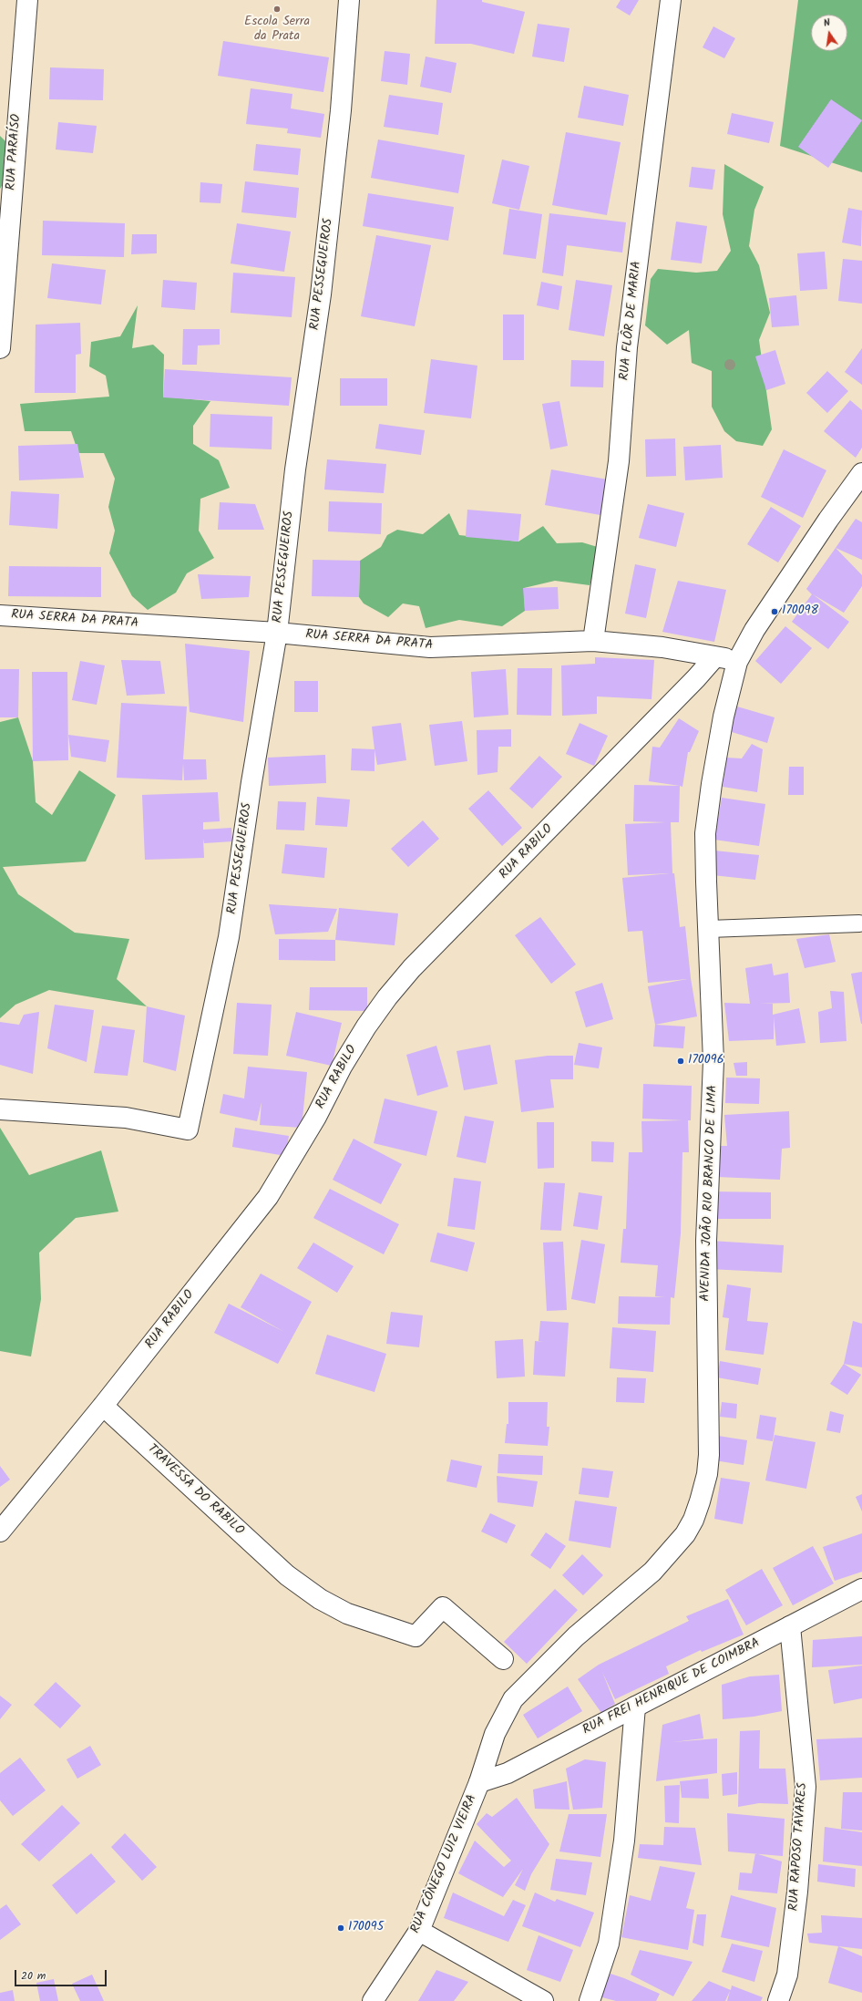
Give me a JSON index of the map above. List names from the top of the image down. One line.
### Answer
{"streets":{"street":["RUA PARAÍSO","RUA PESSEGUEIROS","RUA FLÔR DE MARIA","RUA SERRA DA PRATA","RUA RABILO","AVENIDA JOÃO RIO BRANCO DE LIMA","TRAVESSA DO RABILO","RUA FREI HENRIQUE DE COIMBRA","RUA RAPOSO TAVARES","RUA CÔNEGO LUIZ VIEIRA"]},"crossings":[["RUA PESSEGUEIROS","RUA SERRA DA PRATA"],["RUA FLÔR DE MARIA","RUA SERRA DA PRATA"],["RUA SERRA DA PRATA","RUA RABILO"],["RUA SERRA DA PRATA","AVENIDA JOÃO RIO BRANCO DE LIMA"],["RUA RABILO","TRAVESSA DO RABILO"],["AVENIDA JOÃO RIO BRANCO DE LIMA","RUA FREI HENRIQUE DE COIMBRA"],["AVENIDA JOÃO RIO BRANCO DE LIMA","RUA CÔNEGO LUIZ VIEIRA"],["RUA FREI HENRIQUE DE COIMBRA","RUA RAPOSO TAVARES"],["RUA FREI HENRIQUE DE COIMBRA","RUA CÔNEGO LUIZ VIEIRA"]],"places":["Escola Serra da Prata","170098","170096","170095"],"scale_bar":"20 m","north":"top"}
